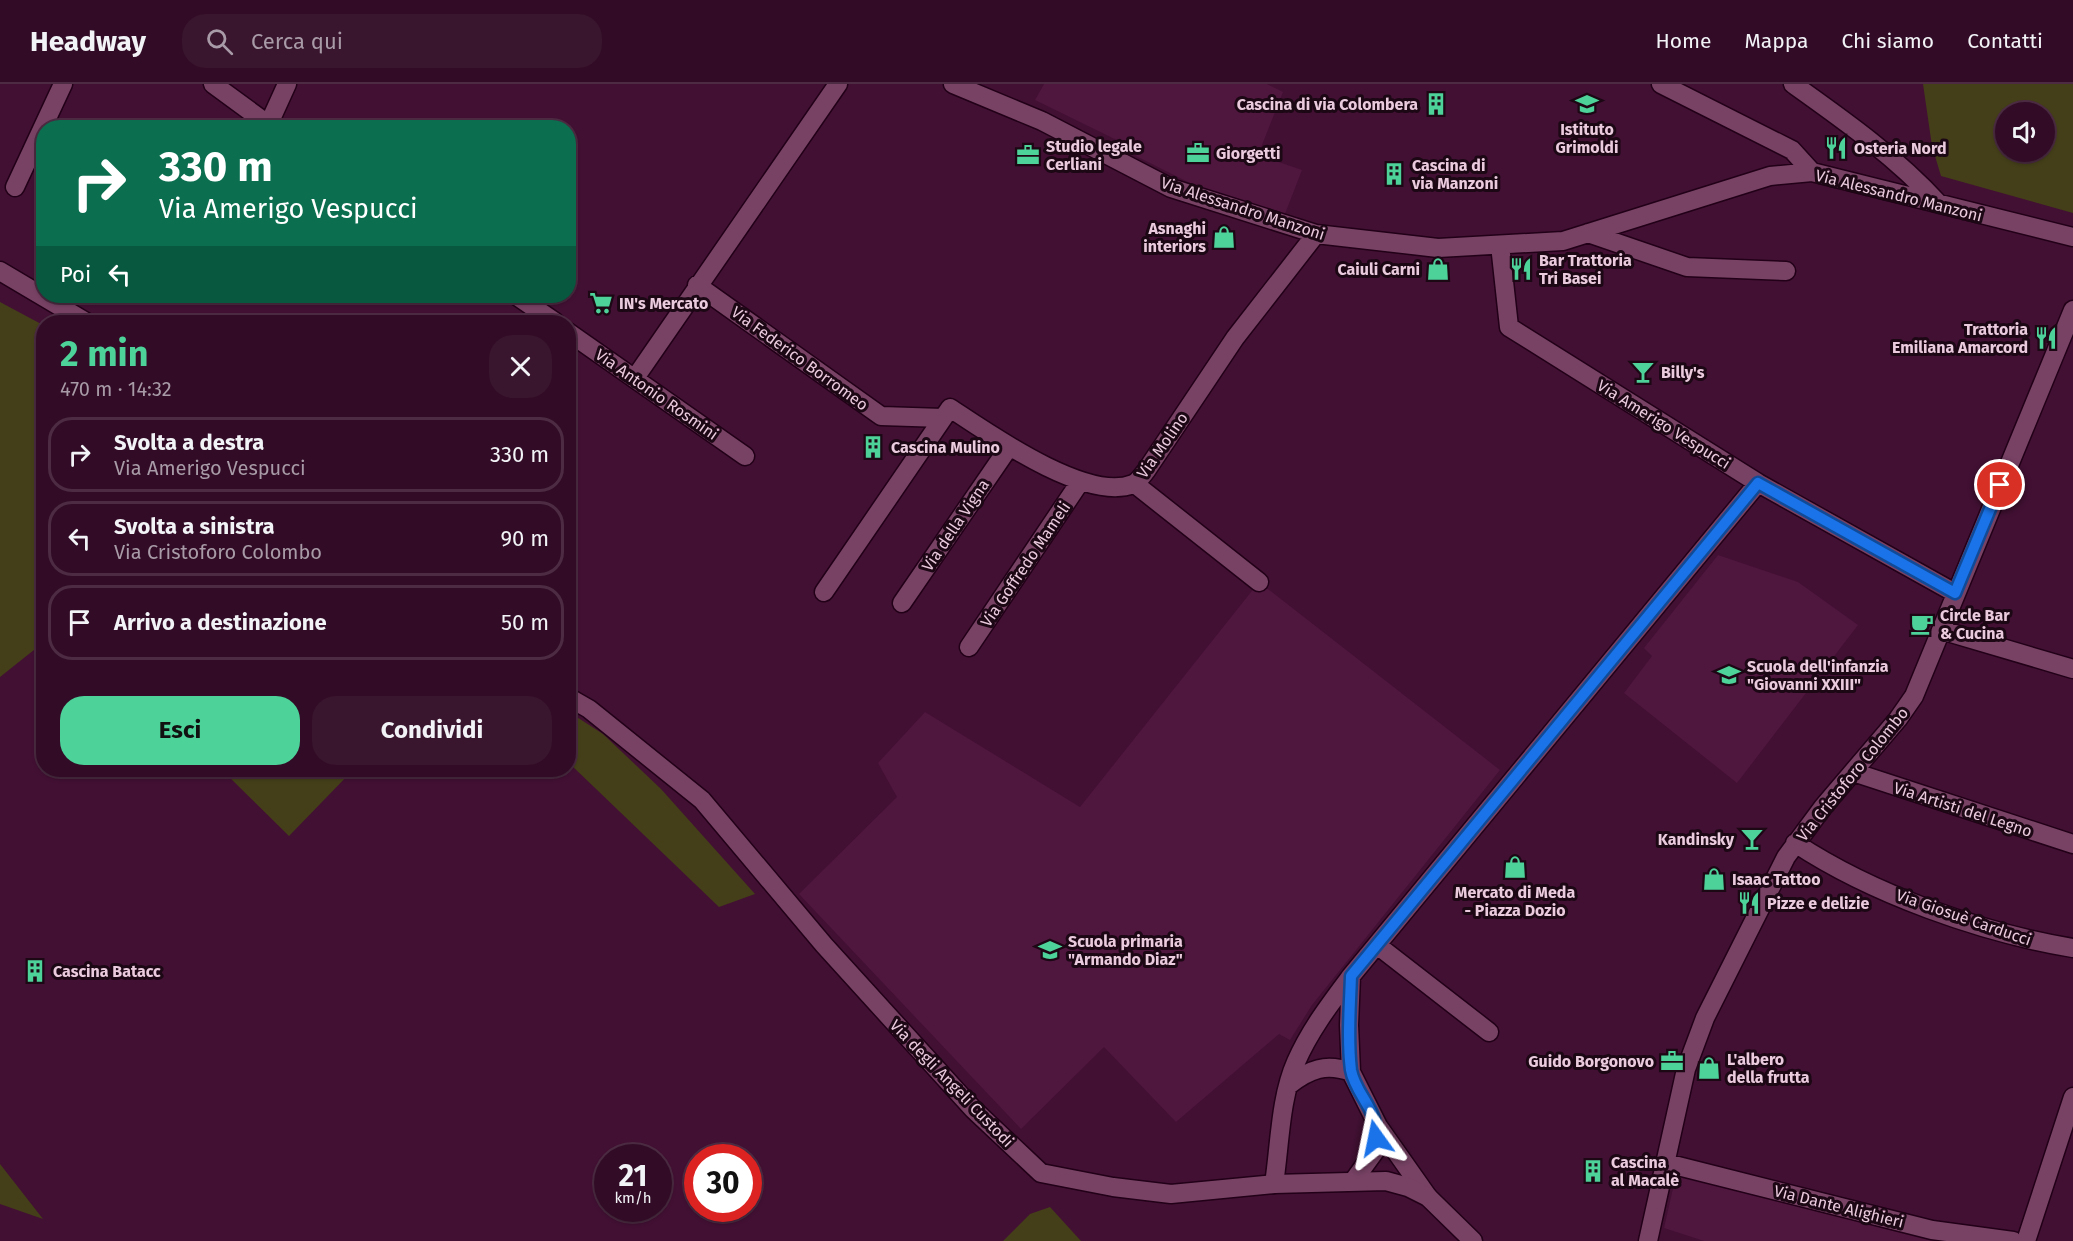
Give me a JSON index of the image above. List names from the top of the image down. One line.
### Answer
{"streets":{"street":["Via Alessandro Manzoni","Via Federico Borromeo","Via Antonio Rosmini","Via Amerigo Vespucci","Via Molino","Via della Vigna","Via Goffredo Mameli","Via Cristoforo Colombo","Via Artisti del Legno","Via Giosuè Carducci","Via degli Angeli Custodi","Via Dante Alighieri"]},"crossings":[["Via Alessandro Manzoni","Via Amerigo Vespucci"],["Via Alessandro Manzoni","Via Molino"],["Via Federico Borromeo","Via Molino"],["Via Amerigo Vespucci","Via Cristoforo Colombo"],["Via Molino","Via della Vigna"],["Via Molino","Via Goffredo Mameli"],["Via Cristoforo Colombo","Via Artisti del Legno"],["Via Cristoforo Colombo","Via Giosuè Carducci"],["Via Cristoforo Colombo","Via Dante Alighieri"]],"places":{"building":["Cascina di via Colombera","Cascina di via Manzoni","Cascina Mulino","Cascina Batacc","Cascina al Macalè"],"school or university":["Istituto Grimoldi","Scuola dell'infanzia \"Giovanni XXIII\"","Scuola primaria \"Armando Diaz\""],"restaurant":["Osteria Nord","Bar Trattoria Tri Basei","Trattoria Emiliana Amarcord","Pizze e delizie"],"office":["Giorgetti","Studio legale Cerliani","Guido Borgonovo"],"shop":["Asnaghi interiors","Caiuli Carni","Mercato di Meda - Piazza Dozio","Isaac Tattoo","L'albero della frutta"],"supermarket":["IN's Mercato"],"bar":["Billy's","Kandinsky"],"cafe":["Circle Bar & Cucina"]},"page":{"header":"Headway","search":"Cerca qui","nav":["Home","Mappa","Chi siamo","Contatti"],"turn":["330 m","Via Amerigo Vespucci"],"then":"Poi","heading":["2 min","470 m · 14:32"],"list":[{"name":"Svolta a destra","note":"Via Amerigo Vespucci","value":"330 m"},{"name":"Svolta a sinistra","note":"Via Cristoforo Colombo","value":"90 m"},{"name":"Arrivo a destinazione","value":"50 m"}],"buttons":["Esci","Condividi"],"speed":"21 km/h","limit":"30"}}
